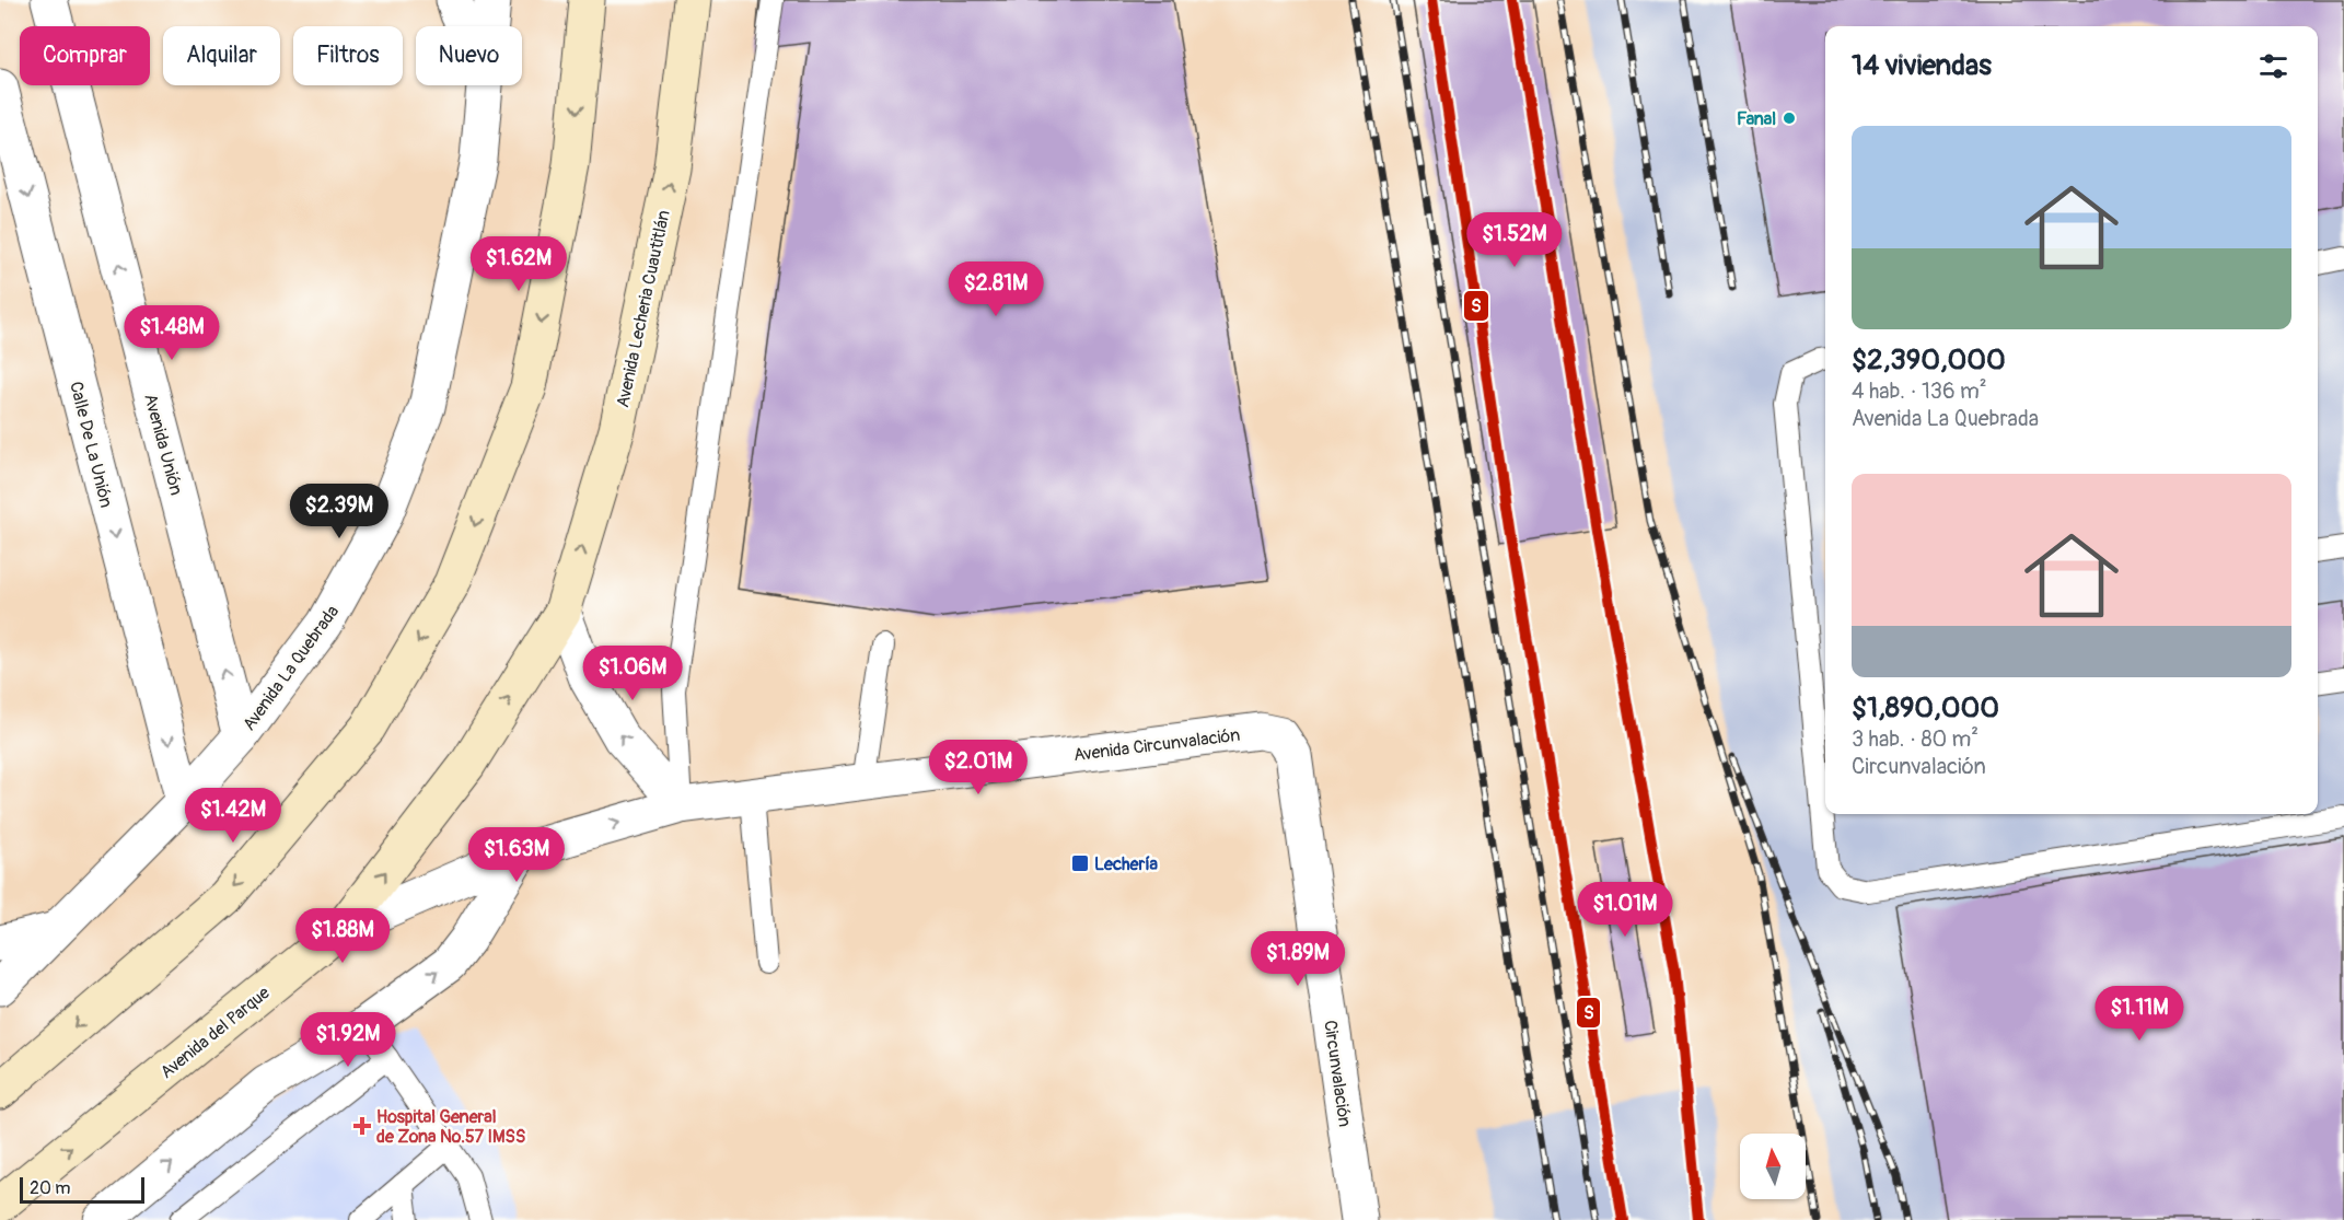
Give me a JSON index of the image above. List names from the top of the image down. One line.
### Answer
{"streets":{"main road":["Avenida Lecheria Cuautitlán","Avenida del Parque"],"street":["Calle De La Unión","Avenida Unión","Avenida La Quebrada","Avenida Circunvalación","Circunvalación"]},"crossings":[["Avenida Lecheria Cuautitlán","Avenida del Parque"],["Calle De La Unión","Avenida La Quebrada"],["Avenida Unión","Avenida La Quebrada"],["Avenida Circunvalación","Avenida del Parque"],["Avenida Circunvalación","Circunvalación"]],"one_way":["Calle De La Unión","Avenida Unión"],"places":{"other":["Fanal"],"transit":["Lechería"],"health":["Hospital General de Zona No.57 IMSS"]},"lines":["transit line S"],"scale_bar":"20 m","north":"top","page":{"chip":["Comprar","Alquilar","Filtros","Nuevo"],"heading":"14 viviendas","list":[{"name":"$2,390,000","note":"4 hab. · 136 m² · Avenida La Quebrada"},{"name":"$1,890,000","note":"3 hab. · 80 m² · Circunvalación"}],"price":["$1.52M","$1.62M","$2.81M","$1.48M","$2.39M","$1.06M","$2.01M","$1.42M","$1.63M","$1.01M","$1.88M","$1.89M","$1.11M","$1.92M"],"scale":"20 m"}}
